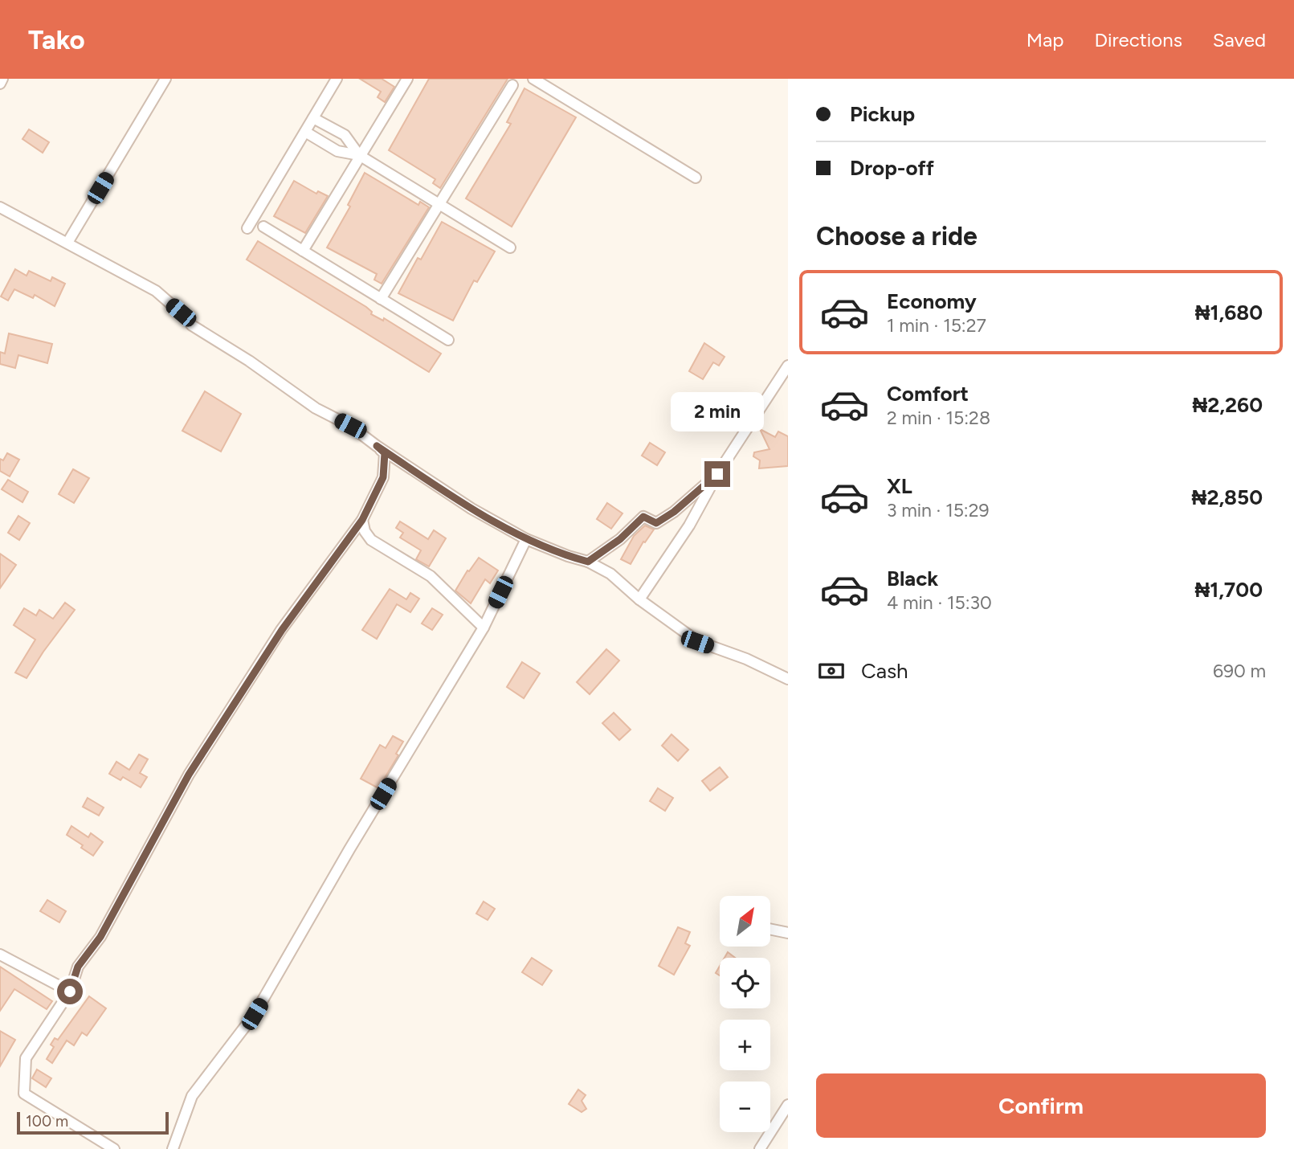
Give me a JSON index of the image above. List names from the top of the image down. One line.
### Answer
{"scale_bar":"100 m","north":"top right","page":{"header":"Tako","nav":["Map","Directions","Saved"],"banner":["Pickup","Drop-off"],"heading":"Choose a ride","list":[{"name":"Economy","note":"1 min · 15:27","value":"₦1,680"},{"name":"Comfort","note":"2 min · 15:28","value":"₦2,260"},{"name":"XL","note":"3 min · 15:29","value":"₦2,850"},{"name":"Black","note":"4 min · 15:30","value":"₦1,700"}],"bubble":"2 min","pay":["Cash","690 m"],"map_buttons":["+","−"],"buttons":"Confirm","scale":"100 m"}}
